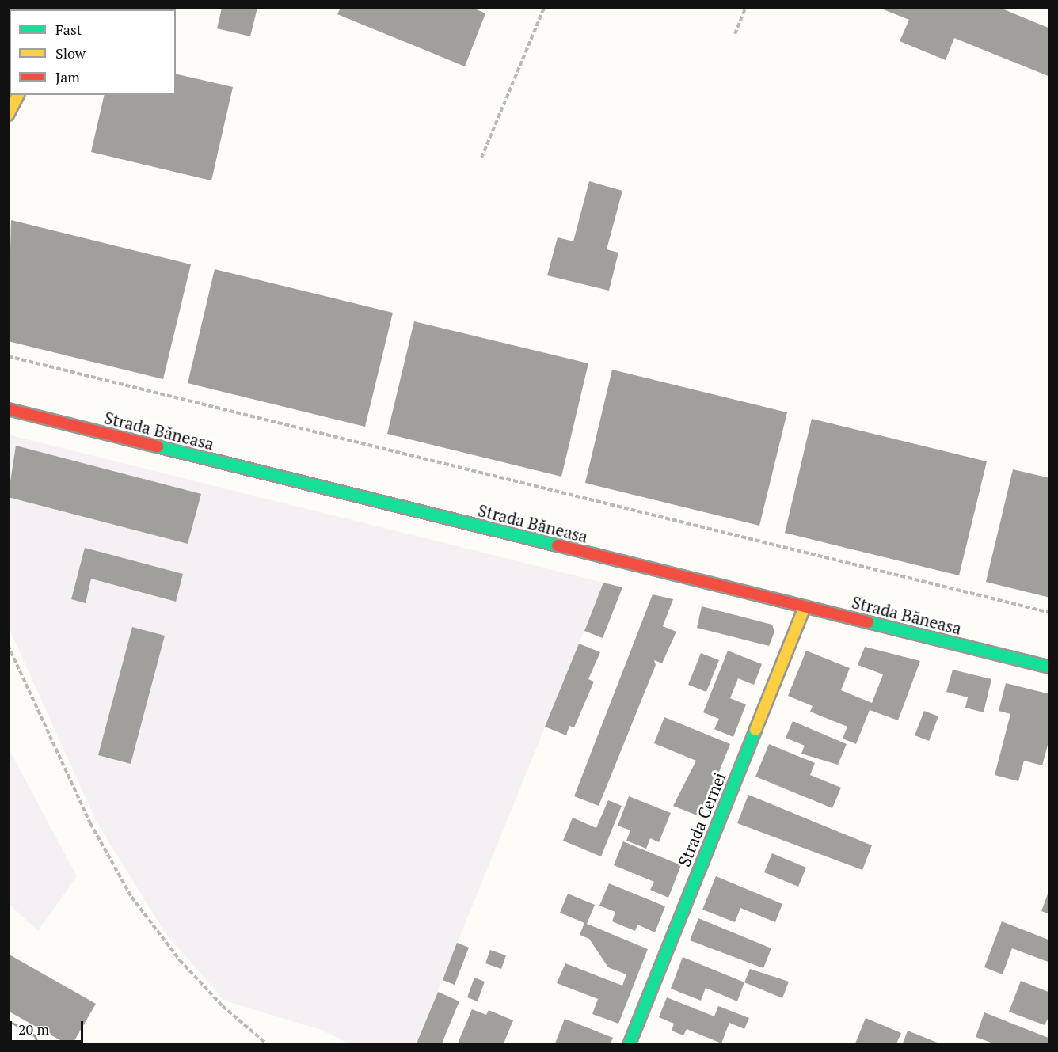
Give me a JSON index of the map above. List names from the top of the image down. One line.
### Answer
{"streets":{"street":["Strada Băneasa","Strada Cernei"]},"crossings":[["Strada Băneasa","Strada Cernei"]],"legend":["Fast","Slow","Jam"],"scale_bar":"20 m"}
